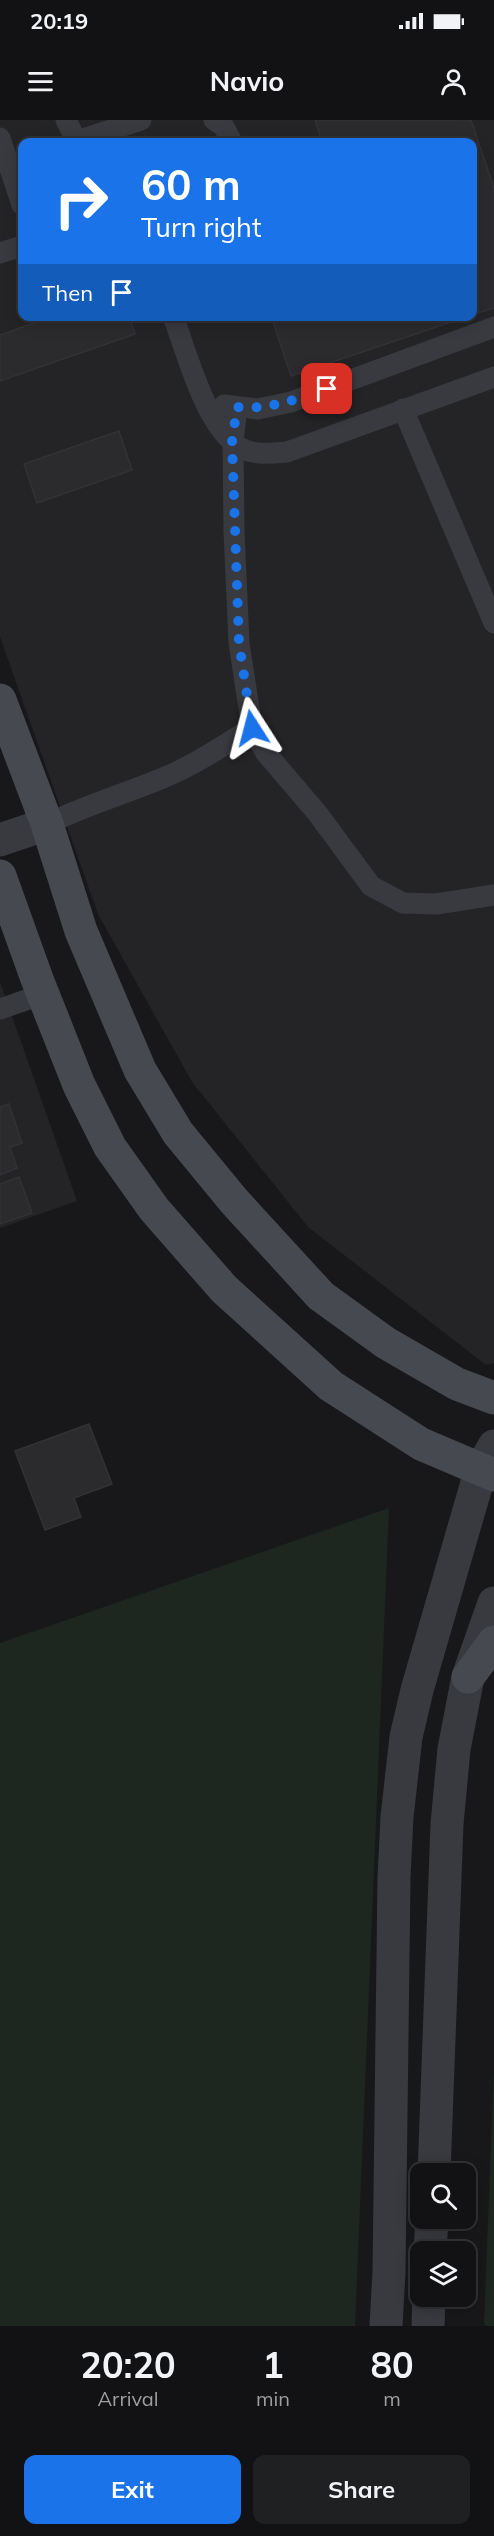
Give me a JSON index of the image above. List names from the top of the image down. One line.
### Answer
{"page":{"status":"20:19","header":"Navio","turn":["60 m","Turn right"],"then":"Then","eta":["20:20","Arrival","1","min","80","m"],"buttons":["Exit","Share"]}}
